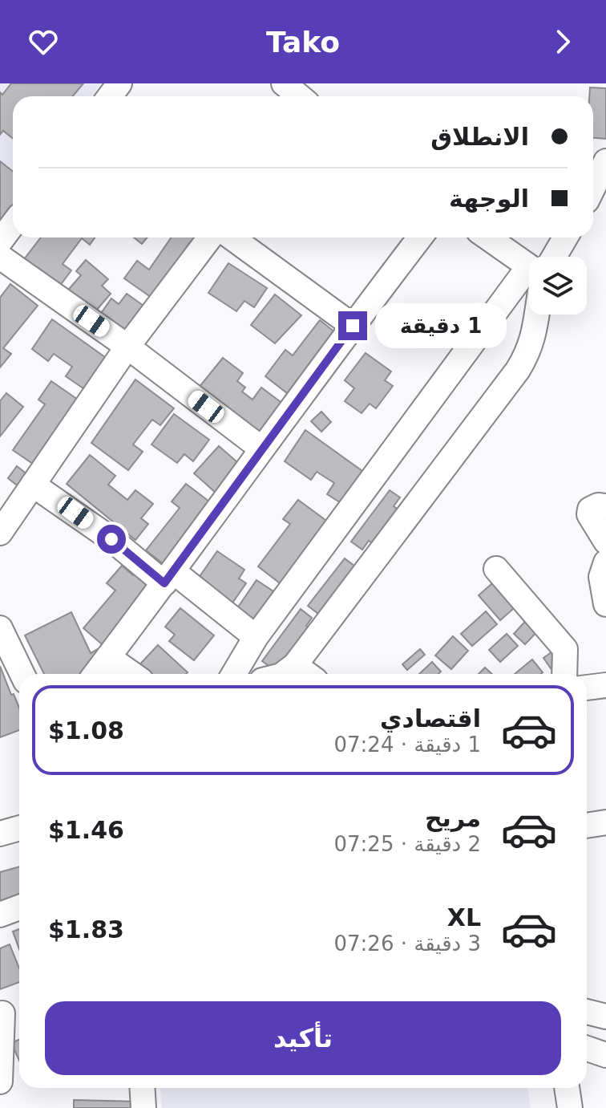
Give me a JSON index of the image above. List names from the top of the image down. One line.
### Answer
{"page":{"header":"Tako","banner":["الانطلاق","الوجهة"],"bubble":"1 دقيقة","list":[{"name":"اقتصادي","note":"1 دقيقة · 07:24","value":"$1.08"},{"name":"مريح","note":"2 دقيقة · 07:25","value":"$1.46"},{"name":"XL","note":"3 دقيقة · 07:26","value":"$1.83"}],"buttons":"تأكيد"}}
